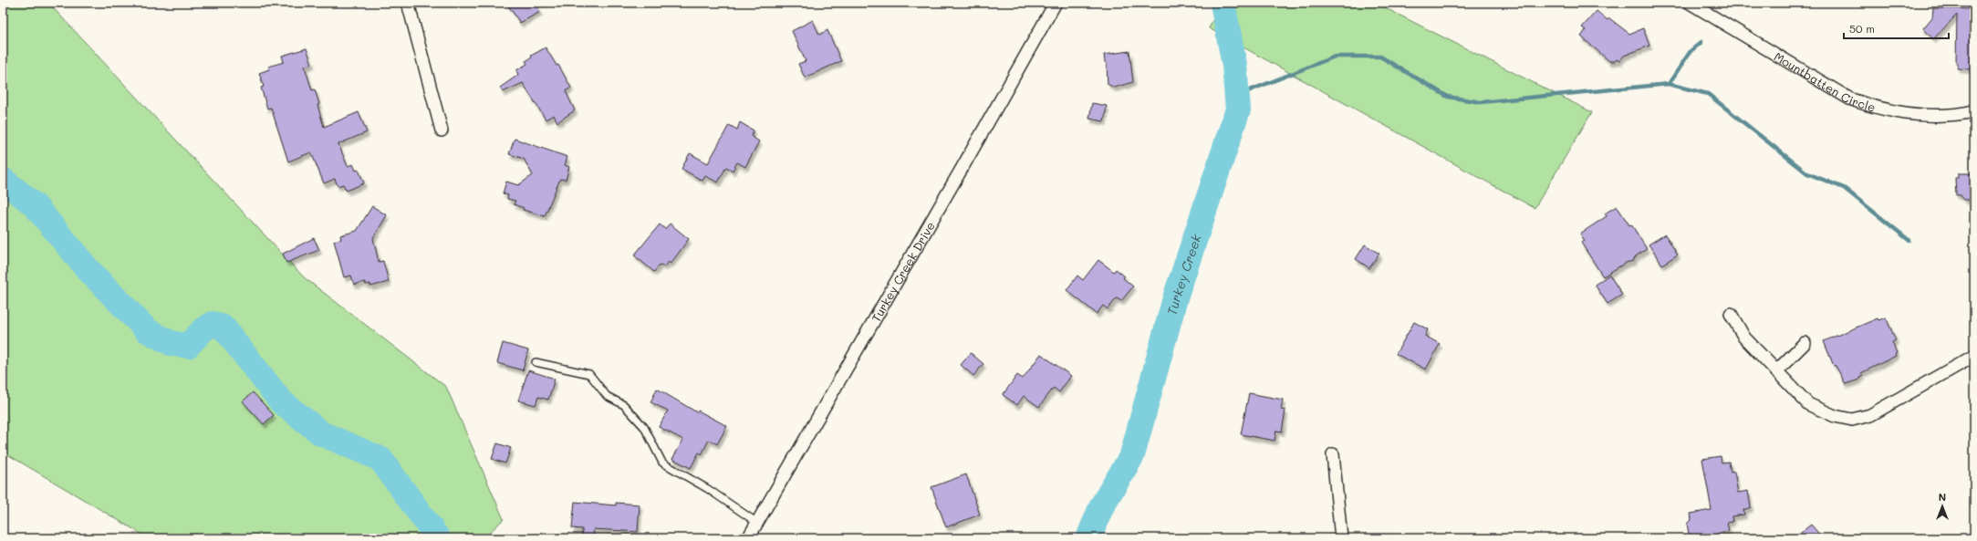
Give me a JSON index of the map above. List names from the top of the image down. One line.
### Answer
{"streets":{"street":["Mountbatten Circle","Turkey Creek Drive"]},"water":["Turkey Creek"],"scale_bar":"50 m","north":"top"}
